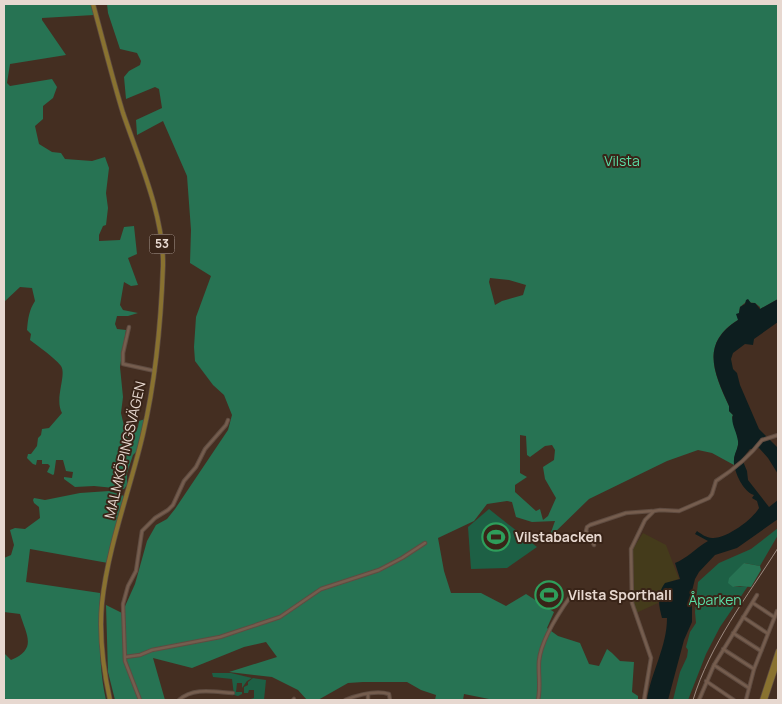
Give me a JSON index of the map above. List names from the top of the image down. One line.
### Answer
{"streets":{"main road":["53","MALMKÖPINGSVÄGEN"]},"parks":["Vilsta","Åparken"],"places":{"sports":["Vilstabacken","Vilsta Sporthall"]}}
